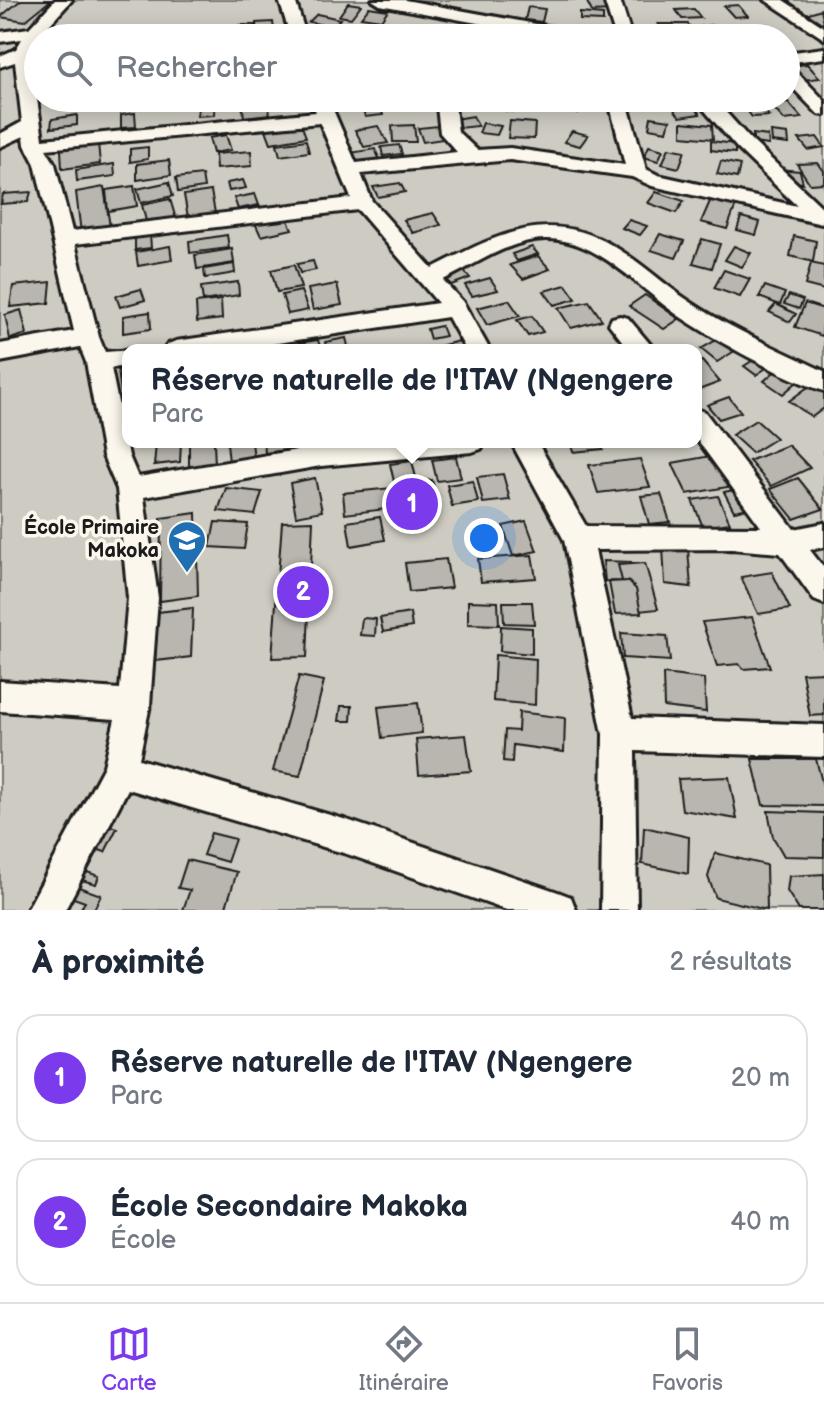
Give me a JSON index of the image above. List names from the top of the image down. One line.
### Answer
{"places":{"school or university":["École Primaire Makoka"]},"page":{"search":"Rechercher","popup":["Réserve naturelle de l'ITAV (Ngengere","Parc"],"pins":["1","2"],"heading":["À proximité","2 résultats"],"list":[{"mark":"1","name":"Réserve naturelle de l'ITAV (Ngengere","note":"Parc","value":"20 m"},{"mark":"2","name":"École Secondaire Makoka","note":"École","value":"40 m"}],"nav":["Carte","Itinéraire","Favoris"]}}
